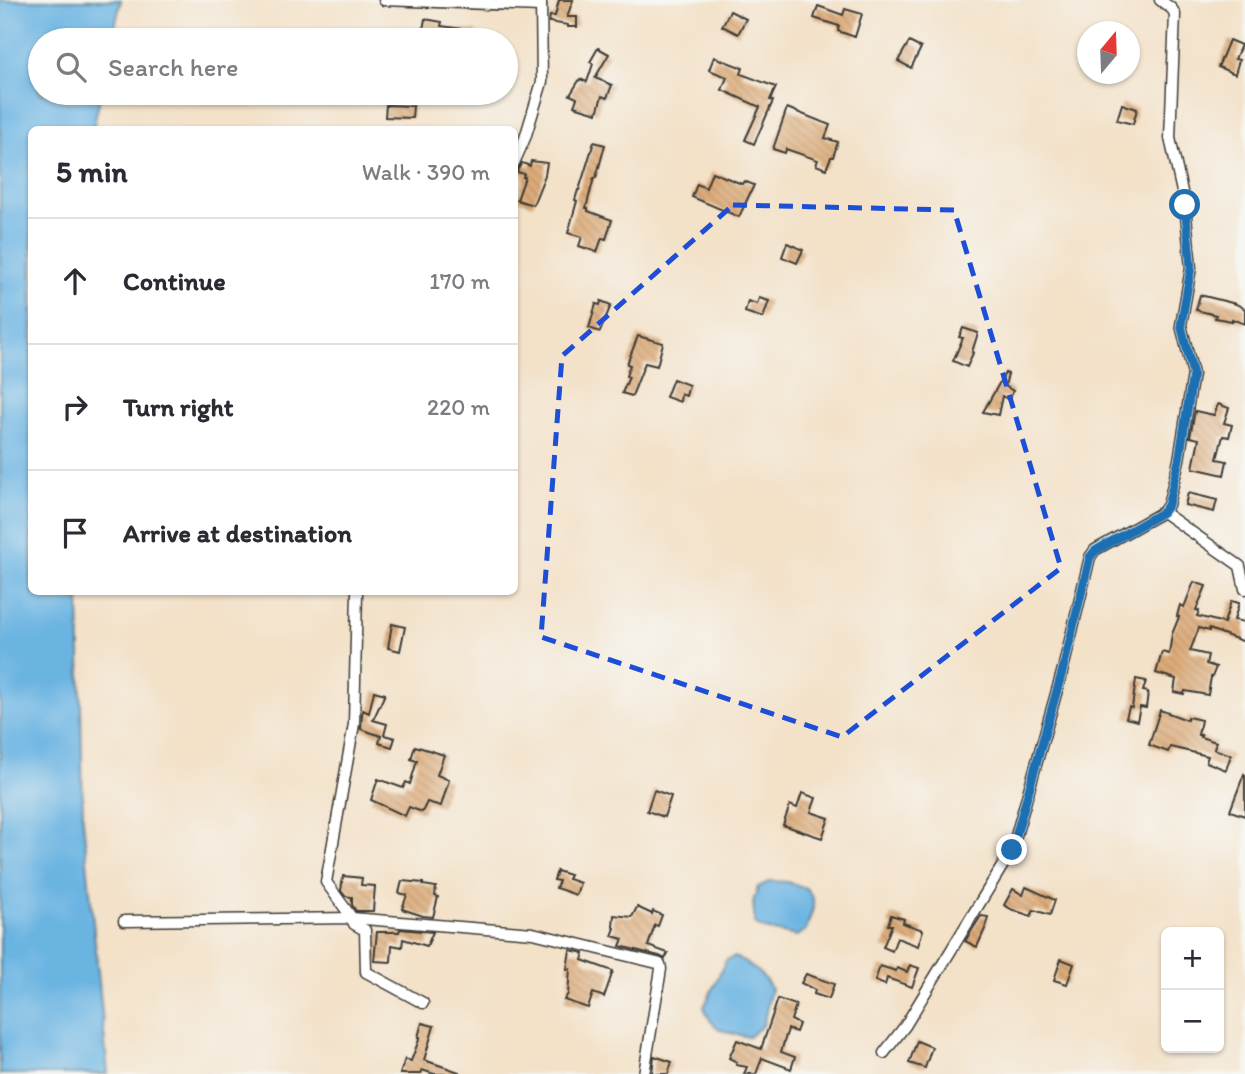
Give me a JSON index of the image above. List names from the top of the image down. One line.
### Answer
{"north":"top","page":{"search":"Search here","heading":["5 min","Walk · 390 m"],"list":[["Continue","170 m"],["Turn right","220 m"],"Arrive at destination"],"map_buttons":["+","−"]}}
